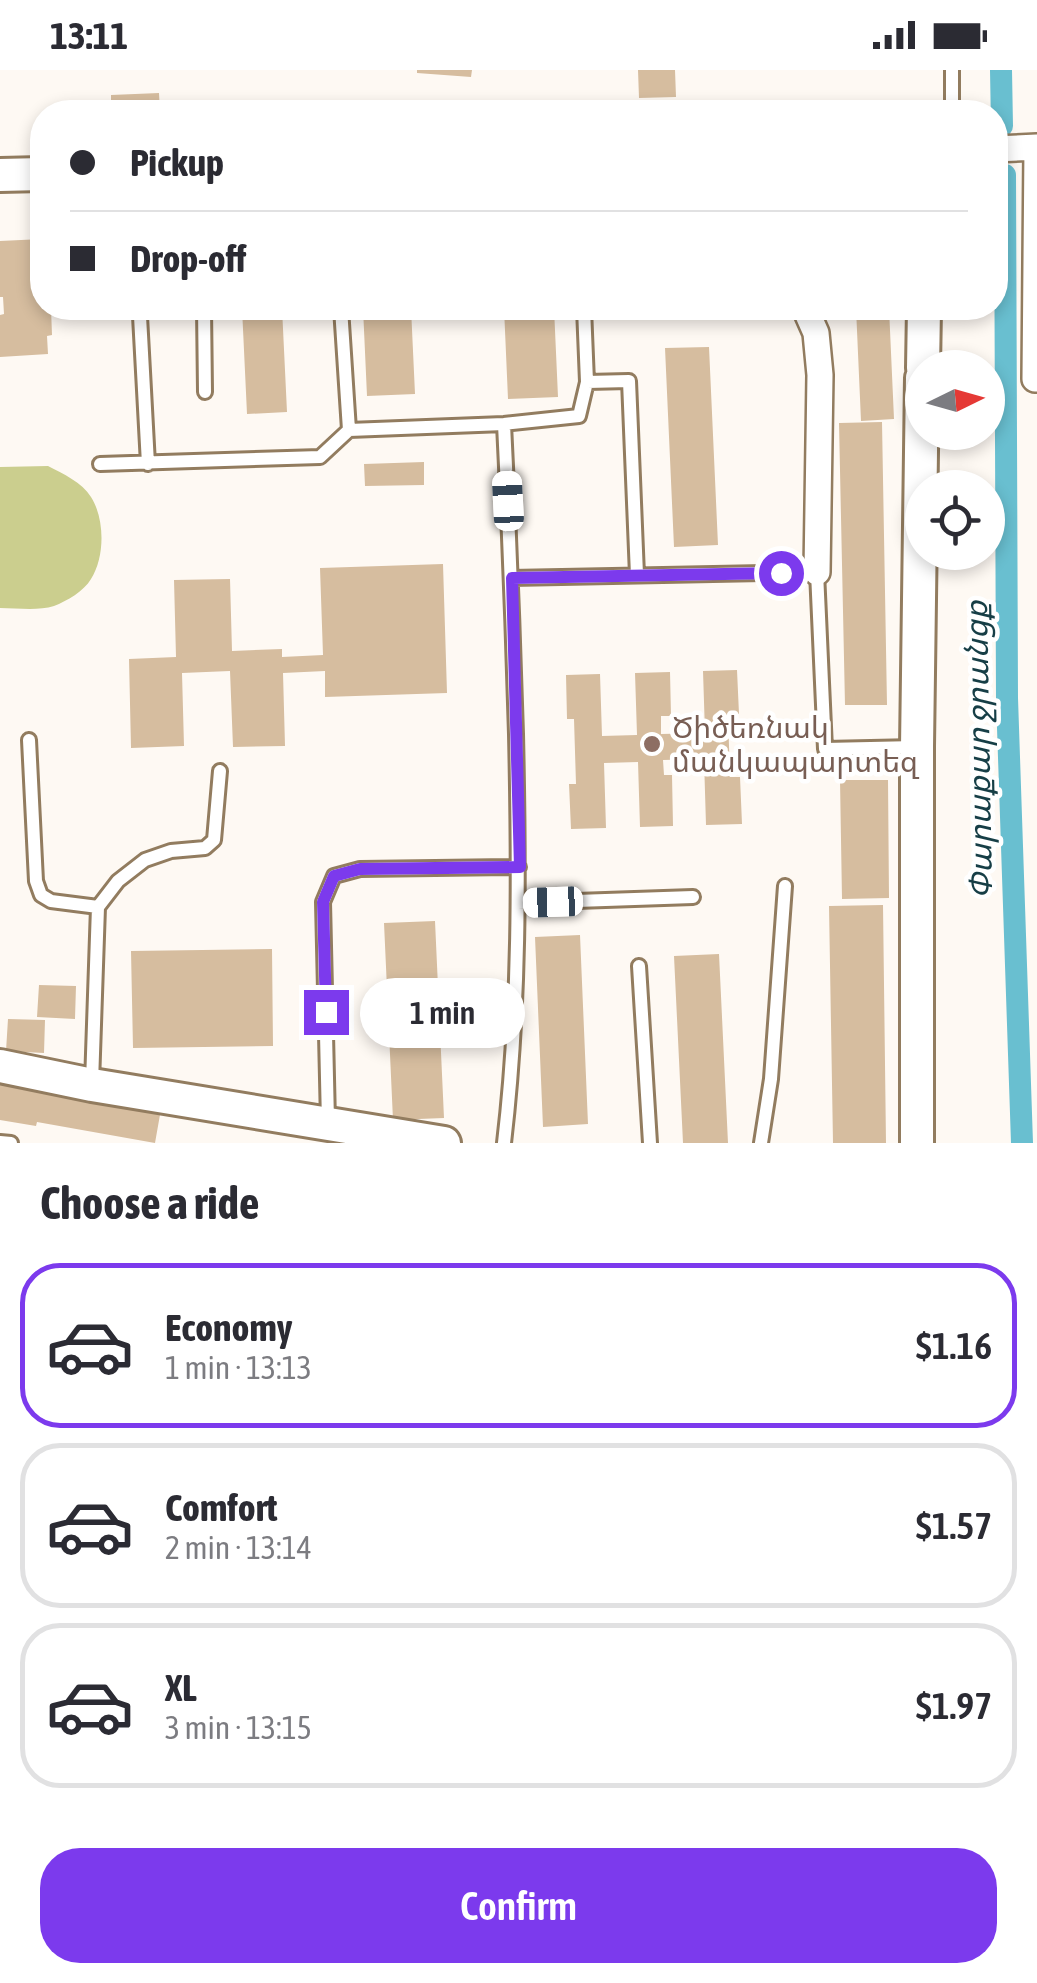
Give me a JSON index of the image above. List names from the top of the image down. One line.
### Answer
{"water":["Փարաքար ջրանցք"],"places":["Ծիծեռնակ մանկապարտեզ"],"north":"right","page":{"status":"13:11","banner":["Pickup","Drop-off"],"bubble":"1 min","heading":"Choose a ride","list":[{"name":"Economy","note":"1 min · 13:13","value":"$1.16"},{"name":"Comfort","note":"2 min · 13:14","value":"$1.57"},{"name":"XL","note":"3 min · 13:15","value":"$1.97"}],"buttons":"Confirm"}}
